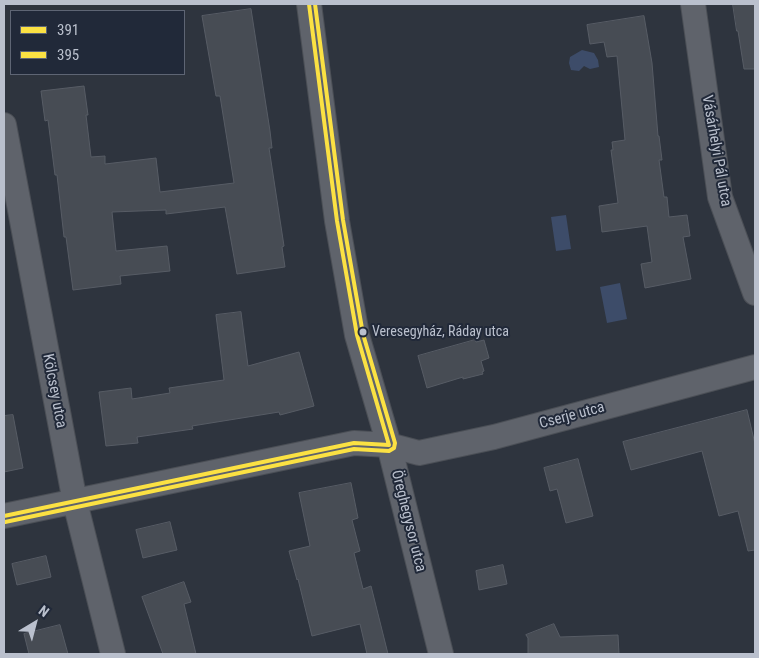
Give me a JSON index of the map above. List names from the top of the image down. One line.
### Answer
{"streets":{"street":["Vásárhelyi Pál utca","Kölcsey utca","Cserje utca","Öreghegysor utca"]},"crossings":[["Kölcsey utca","Cserje utca"],["Cserje utca","Öreghegysor utca"]],"places":["Veresegyház, Ráday utca"],"lines":["transit line 391","transit line 395"],"legend":["391","395"],"north":"top right"}
